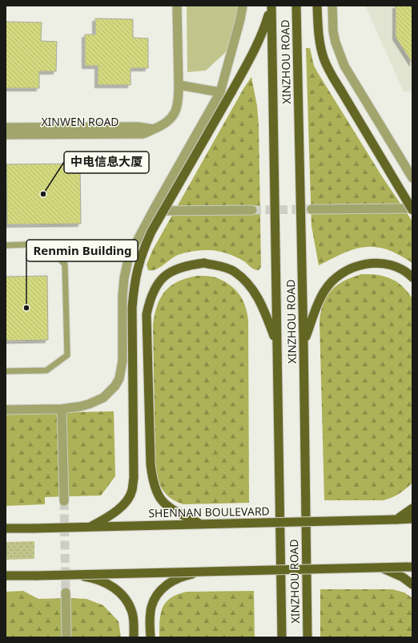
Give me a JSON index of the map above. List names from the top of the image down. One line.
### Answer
{"streets":{"main road":["XINZHOU ROAD","SHENNAN BOULEVARD"],"street":["XINWEN ROAD"]},"places":["中电信息大厦","Renmin Building"]}
